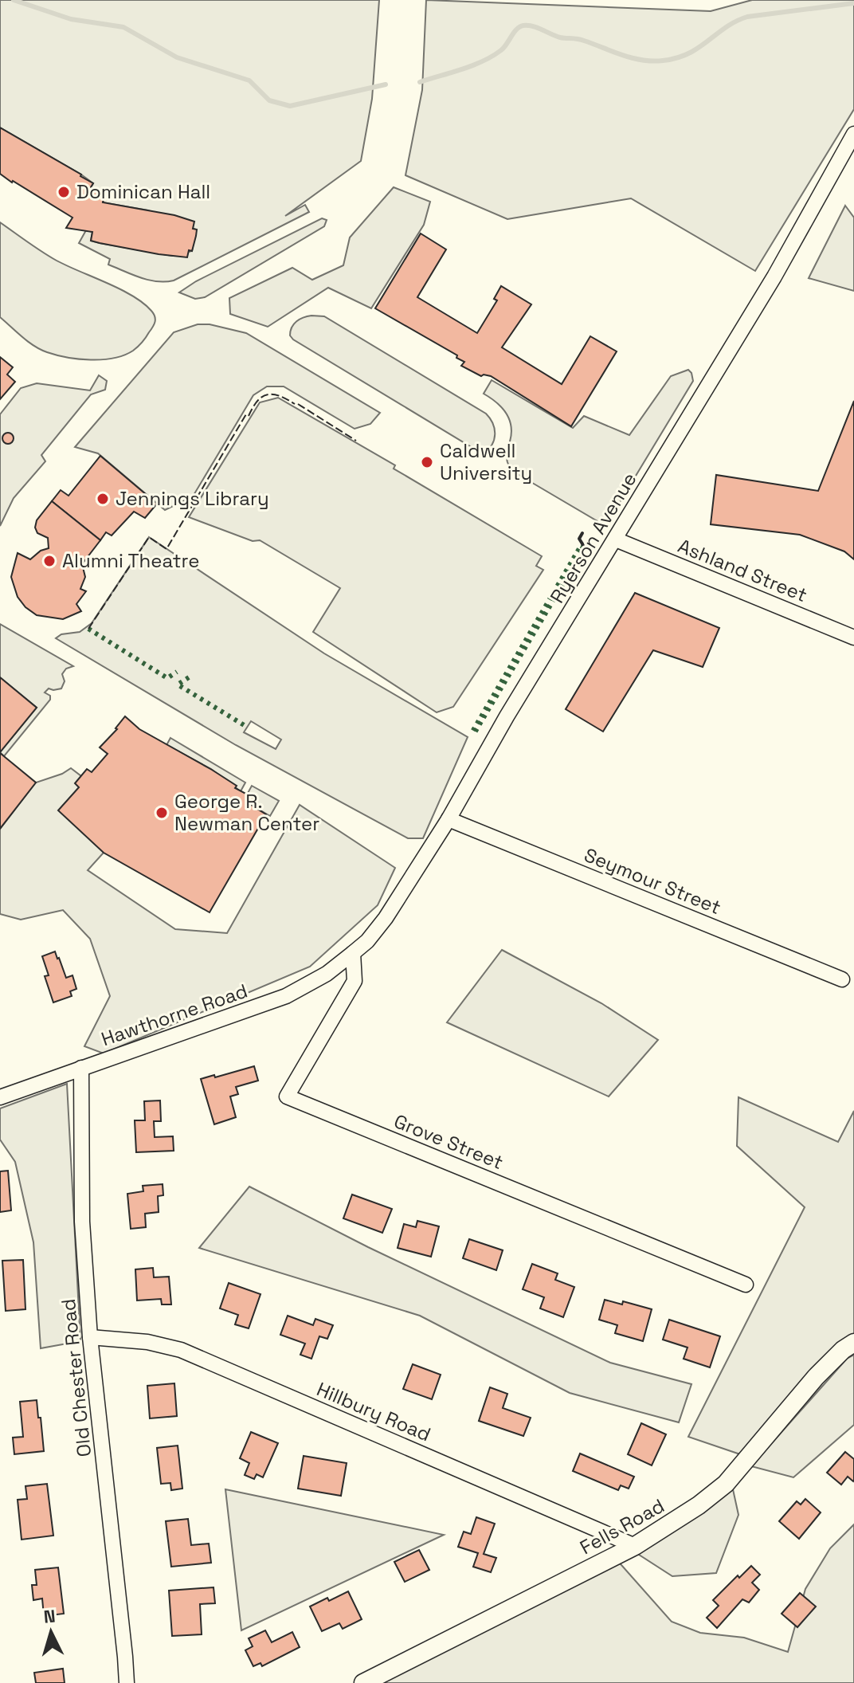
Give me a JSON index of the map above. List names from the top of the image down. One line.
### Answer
{"streets":{"street":["Ryerson Avenue","Ashland Street","Seymour Street","Hawthorne Road","Grove Street","Old Chester Road","Hillbury Road","Fells Road"]},"crossings":[["Ryerson Avenue","Ashland Street"],["Ryerson Avenue","Seymour Street"],["Ryerson Avenue","Hawthorne Road"],["Ryerson Avenue","Grove Street"],["Hawthorne Road","Grove Street"],["Hawthorne Road","Old Chester Road"],["Old Chester Road","Hillbury Road"],["Hillbury Road","Fells Road"]],"places":["Dominican Hall","Caldwell University","Jennings Library","Alumni Theatre","George R. Newman Center"],"north":"top"}
